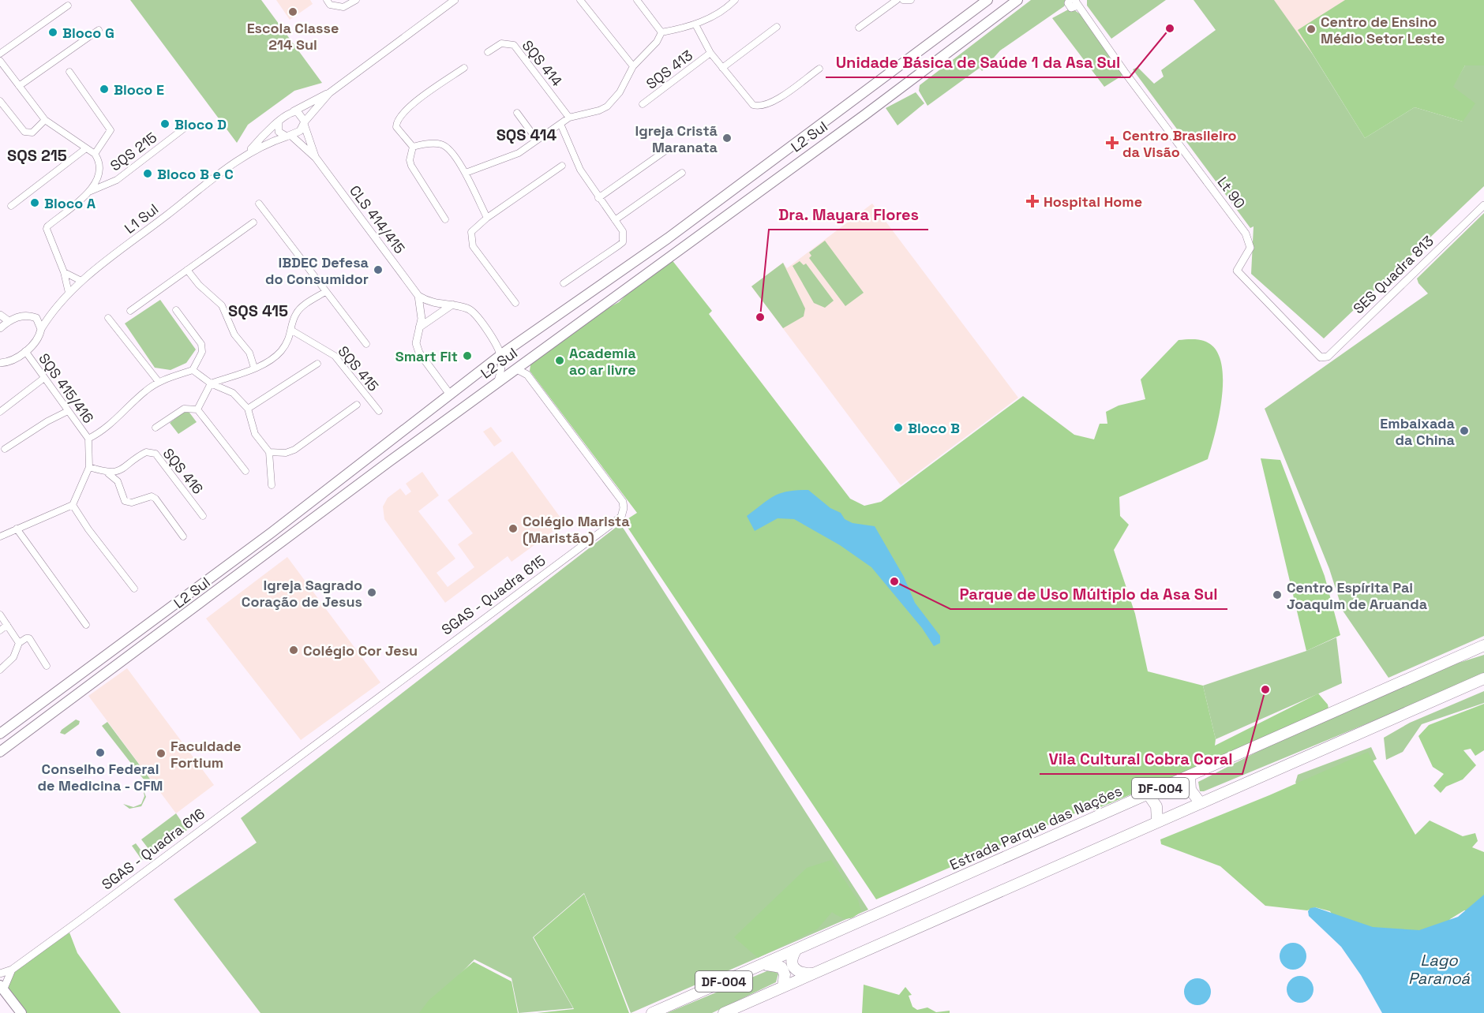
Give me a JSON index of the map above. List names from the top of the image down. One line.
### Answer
{"streets":{"highway":["DF-004","Estrada Parque das Nações"],"main road":["L2 Sul"],"street":["SQS 414","SQS 413","SQS 215","Lt 90","L1 Sul","CLS 414/415","SES Quadra 813","SQS 415","SQS 415/416","SQS 416","SGAS - Quadra 615","SGAS - Quadra 616"]},"crossings":[["L2 Sul","SGAS - Quadra 615"],["SQS 215","L1 Sul"],["Lt 90","SES Quadra 813"],["L1 Sul","CLS 414/415"],["L1 Sul","SQS 415/416"],["SGAS - Quadra 615","SGAS - Quadra 616"]],"districts":["SQS 414","SQS 215","SQS 415"],"water":["Lago Paranoá"],"places":{"other":["Escola Classe 214 Sul","Unidade Básica de Saúde 1 da Asa Sul","Centro de Ensino Médio Setor Leste","Bloco G","Bloco E","Bloco D","Igreja Cristã Maranata","Bloco B e C","Bloco A","IBDEC Defesa do Consumidor","Dra. Mayara Flores","Smart Fit","Academia ao ar livre","Bloco B","Embaixada da China","Colégio Marista (Maristão)","Parque de Uso Múltiplo da Asa Sul","Igreja Sagrado Coração de Jesus","Centro Espírita Pai Joaquim de Aruanda","Colégio Cor Jesu","Vila Cultural Cobra Coral","Conselho Federal de Medicina - CFM","Faculdade Fortium"],"health":["Centro Brasileiro da Visão","Hospital Home"]}}
